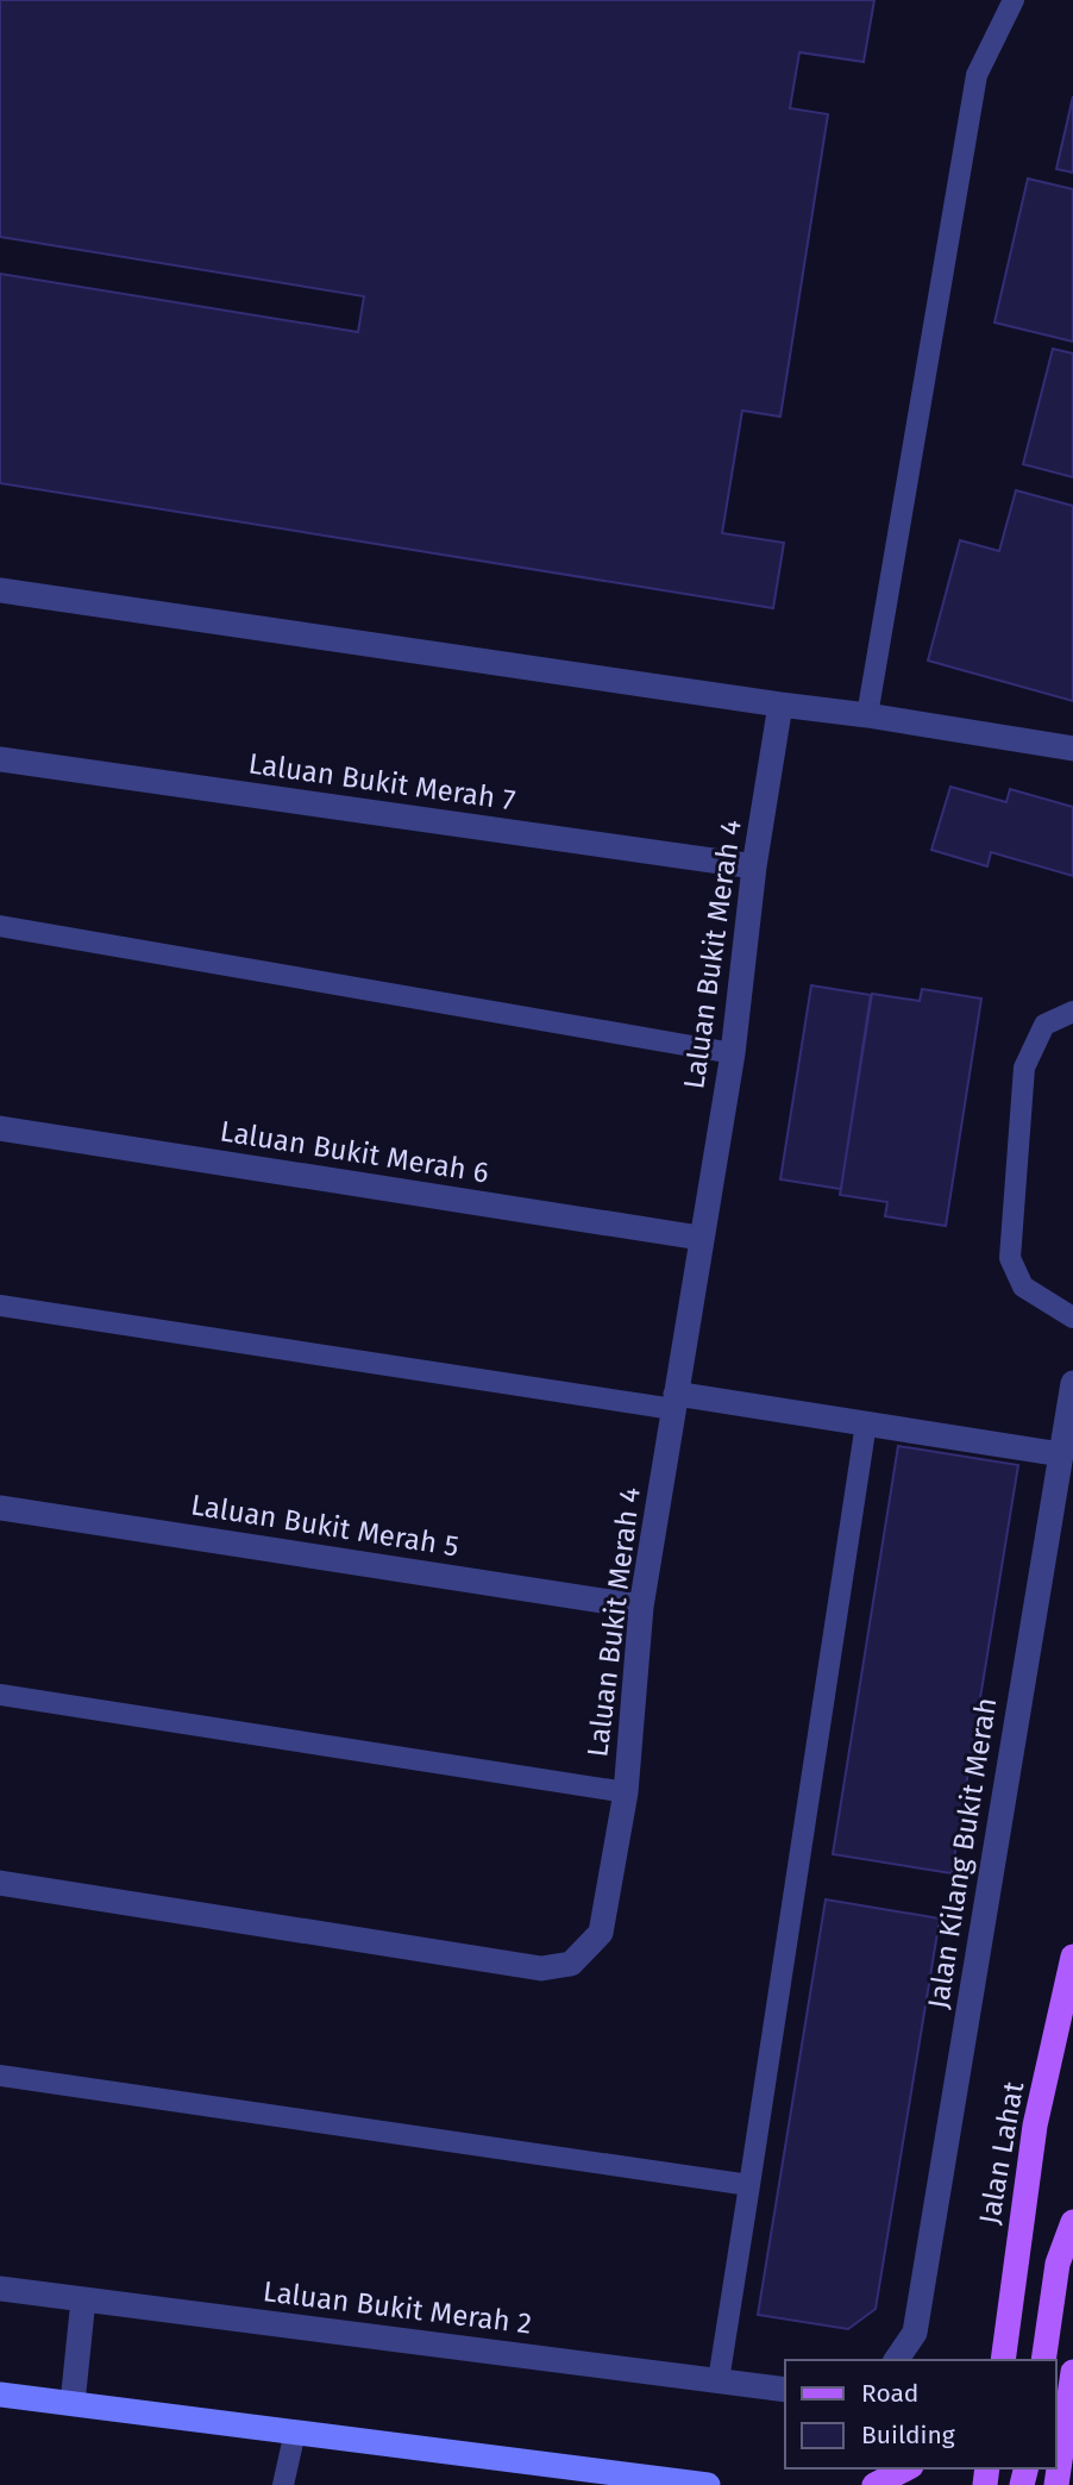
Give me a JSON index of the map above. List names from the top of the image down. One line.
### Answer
{"streets":{"main road":["Jalan Lahat"],"street":["Laluan Bukit Merah 7","Laluan Bukit Merah 4","Laluan Bukit Merah 6","Laluan Bukit Merah 5","Jalan Kilang Bukit Merah","Laluan Bukit Merah 2"]},"crossings":[["Laluan Bukit Merah 7","Laluan Bukit Merah 4"],["Laluan Bukit Merah 4","Laluan Bukit Merah 6"],["Laluan Bukit Merah 4","Laluan Bukit Merah 5"]],"legend":["Road","Building"]}
